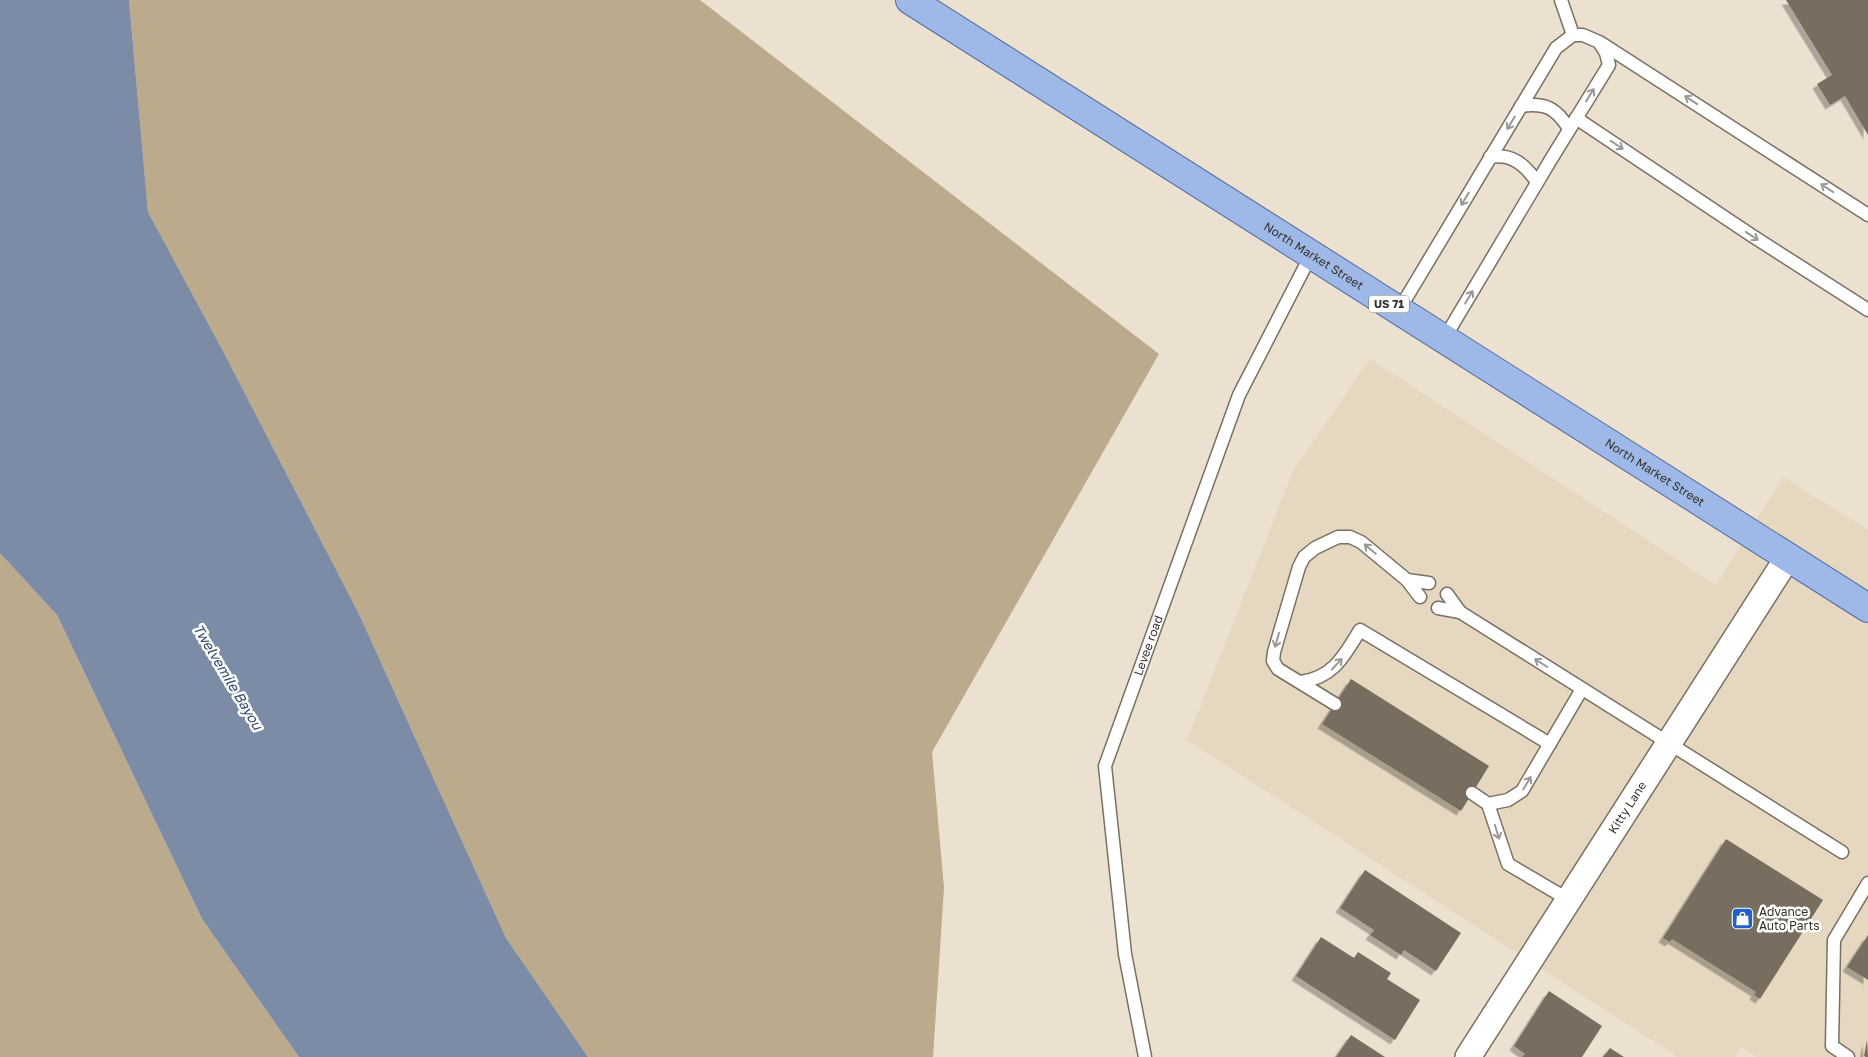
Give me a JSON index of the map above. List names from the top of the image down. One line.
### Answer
{"streets":{"main road":["North Market Street","US 71"],"street":["Kitty Lane"],"lane":["Levee road"]},"crossings":[["North Market Street","Levee road"],["North Market Street","Kitty Lane"]],"water":["Twelvemile Bayou"],"places":{"shop":["Advance Auto Parts"]}}
